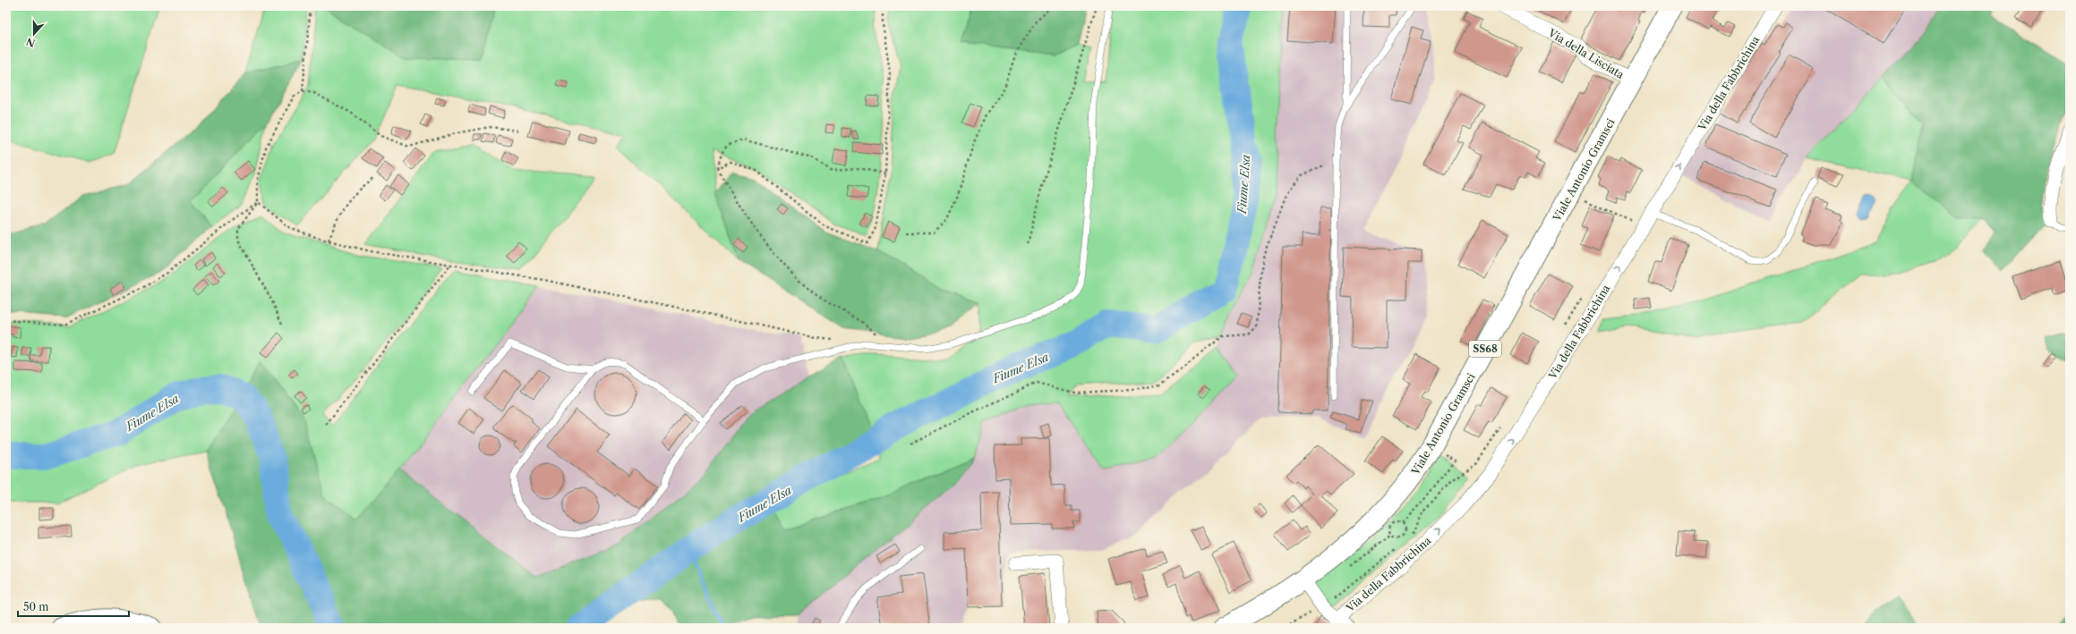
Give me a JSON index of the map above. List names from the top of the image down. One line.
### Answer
{"streets":{"main road":["Viale Antonio Gramsci","SS68"],"street":["Via della Lisciata","Via della Fabbrichina"]},"crossings":[["Via della Lisciata","Viale Antonio Gramsci"]],"one_way":["Via della Fabbrichina"],"water":["Fiume Elsa"],"scale_bar":"50 m","north":"bottom"}
